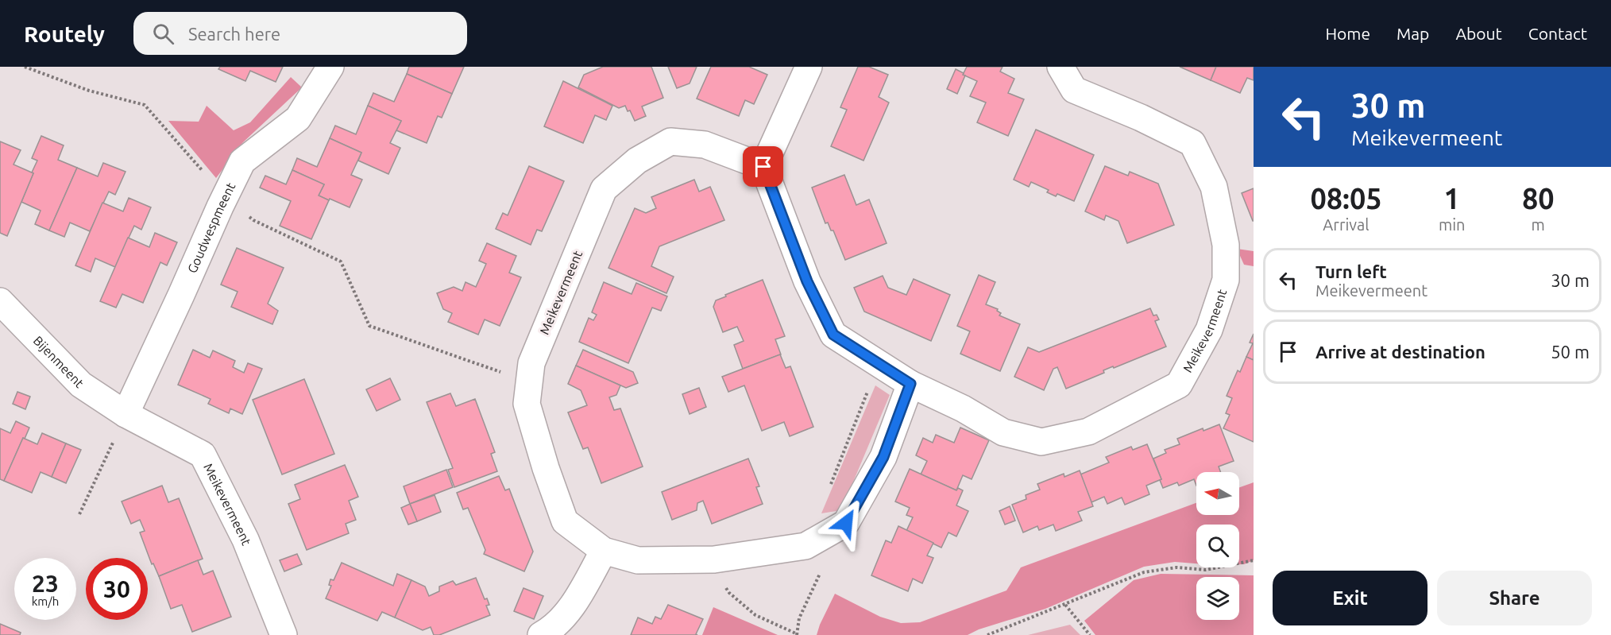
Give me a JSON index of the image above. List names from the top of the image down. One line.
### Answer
{"streets":{"street":["Goudwespmeent","Meikevermeent","Bijenmeent"]},"crossings":[["Goudwespmeent","Meikevermeent"],["Goudwespmeent","Bijenmeent"],["Meikevermeent","Bijenmeent"]],"north":"left","page":{"header":"Routely","search":"Search here","nav":["Home","Map","About","Contact"],"turn":["30 m","Meikevermeent"],"eta":["08:05","Arrival","1","min","80","m"],"list":[{"name":"Turn left","note":"Meikevermeent","value":"30 m"},{"name":"Arrive at destination","value":"50 m"}],"speed":"23 km/h","limit":"30","buttons":["Exit","Share"]}}
